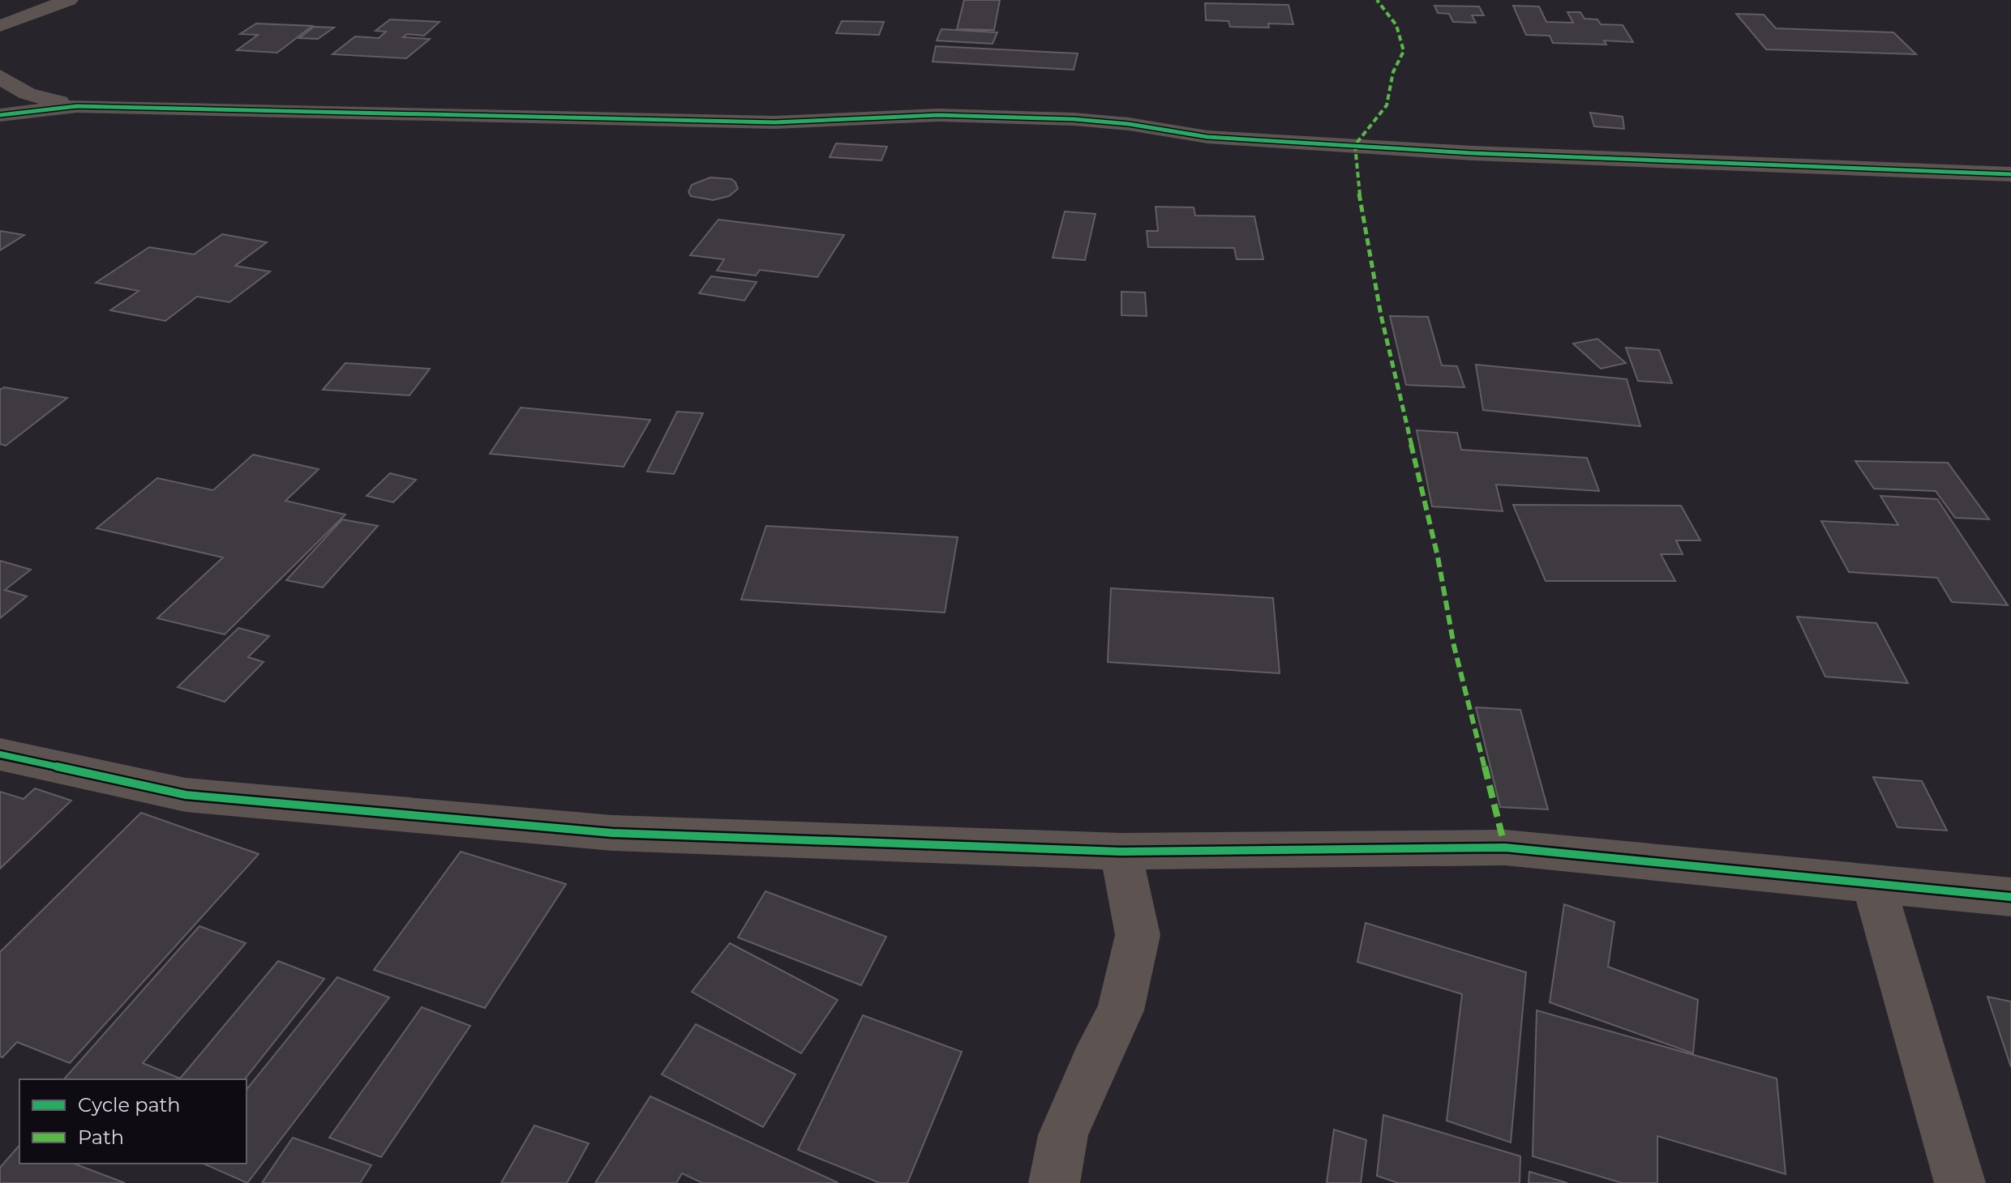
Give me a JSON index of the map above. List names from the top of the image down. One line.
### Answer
{"legend":["Cycle path","Path"]}
